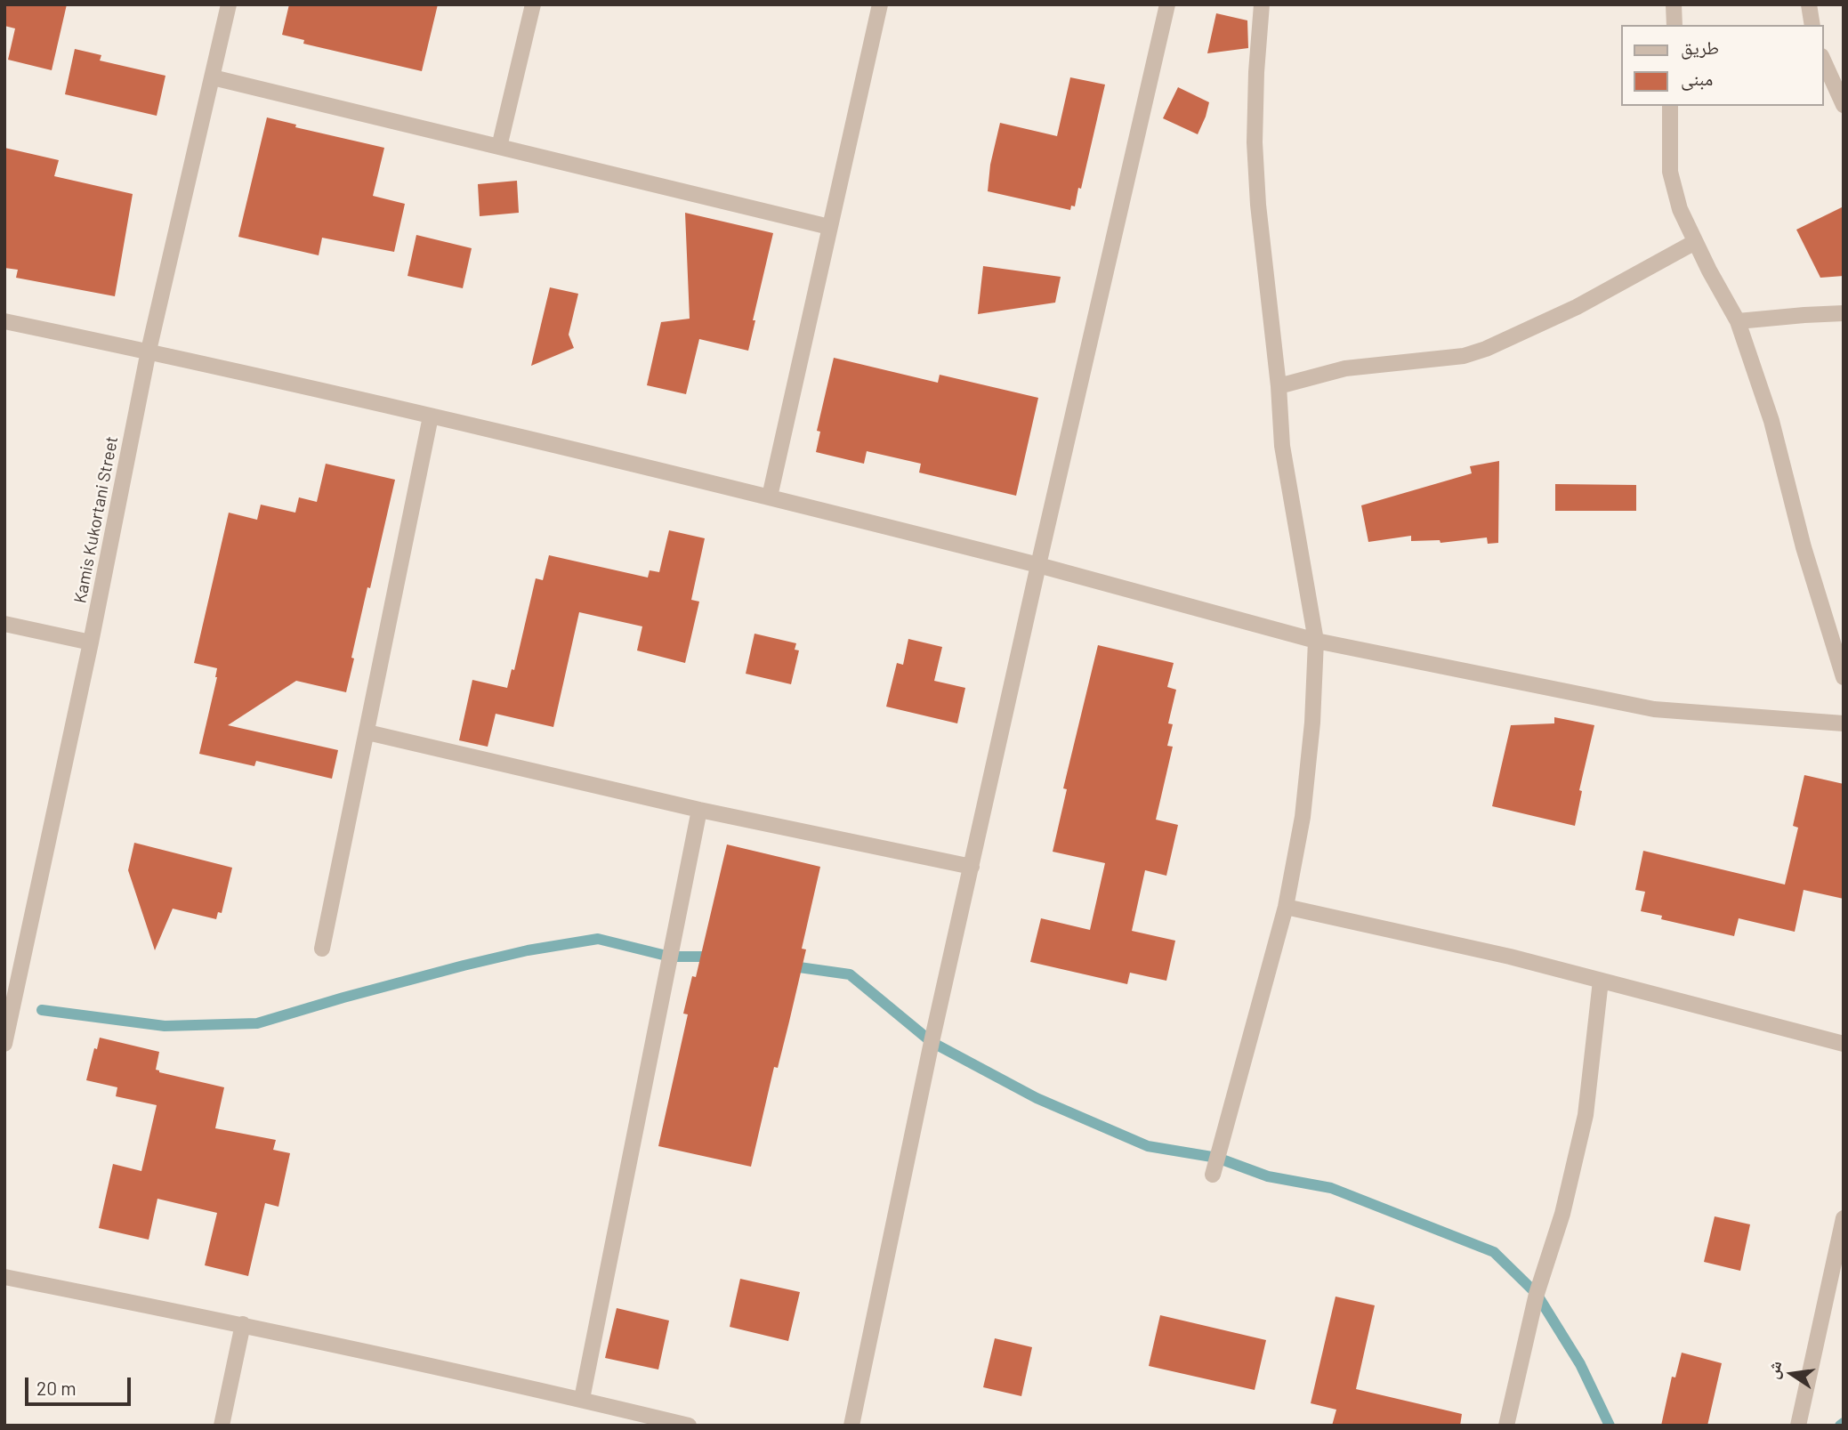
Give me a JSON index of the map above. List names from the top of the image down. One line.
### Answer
{"streets":{"street":["Kamis Kukortani Street"]},"legend":["طريق","مبنى"],"scale_bar":"20 m","north":"left"}
